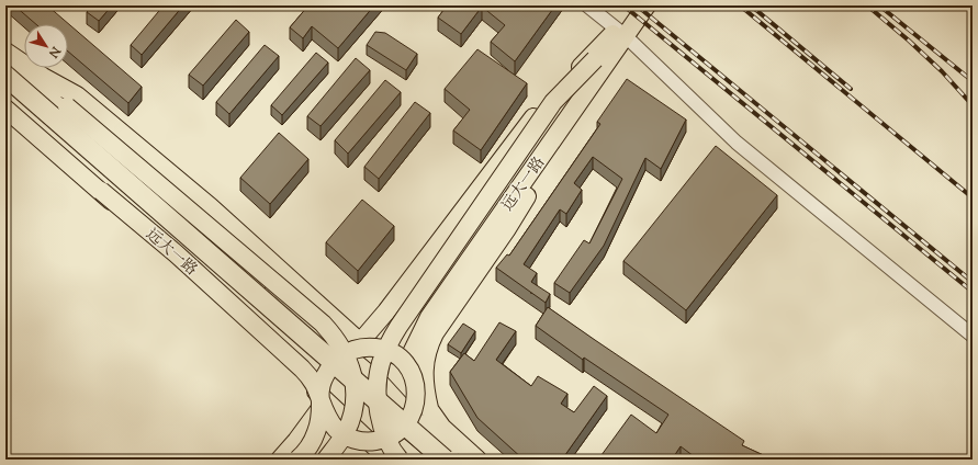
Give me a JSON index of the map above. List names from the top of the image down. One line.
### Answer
{"streets":{"main road":["远大一路"]},"north":"bottom right"}
